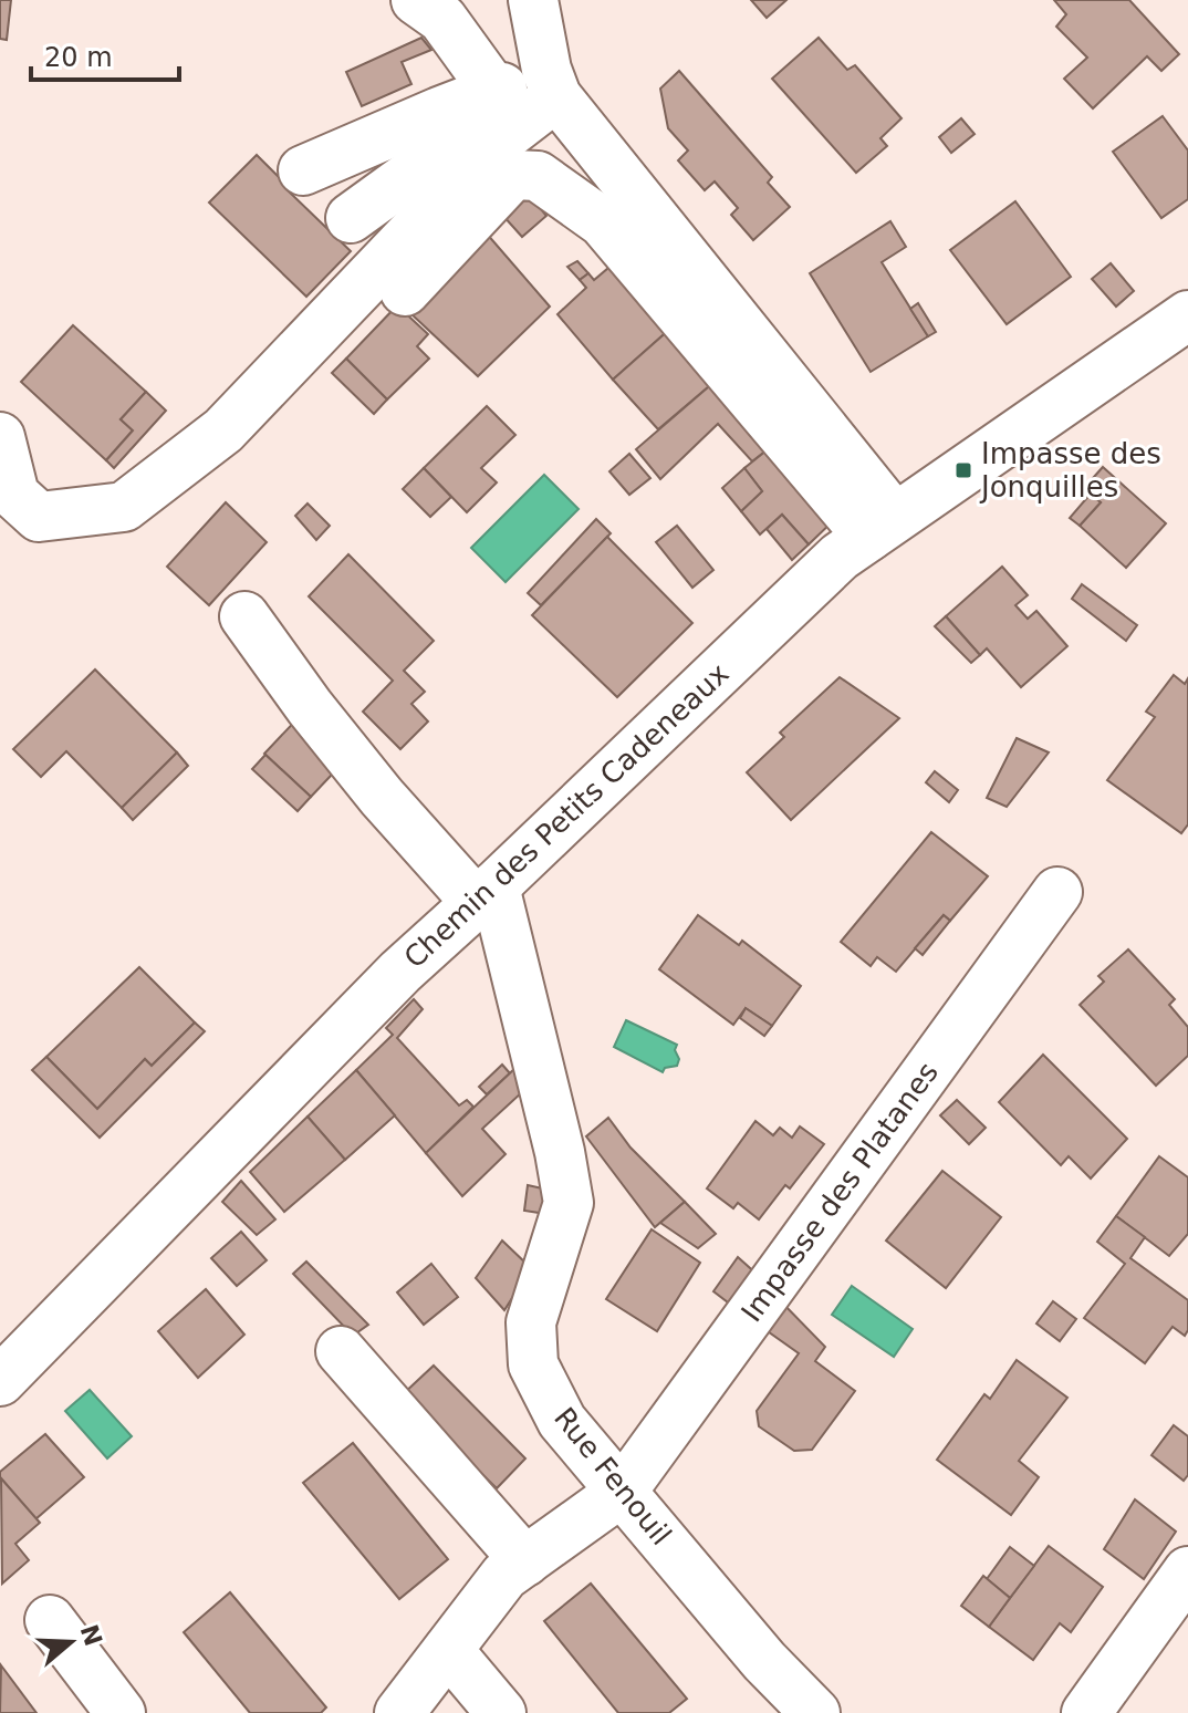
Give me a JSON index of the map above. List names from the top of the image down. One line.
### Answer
{"streets":{"street":["Chemin des Petits Cadeneaux","Impasse des Platanes","Rue Fenouil"]},"crossings":[["Chemin des Petits Cadeneaux","Rue Fenouil"],["Impasse des Platanes","Rue Fenouil"]],"places":{"transit":["Impasse des Jonquilles"]},"scale_bar":"20 m","north":"right"}
